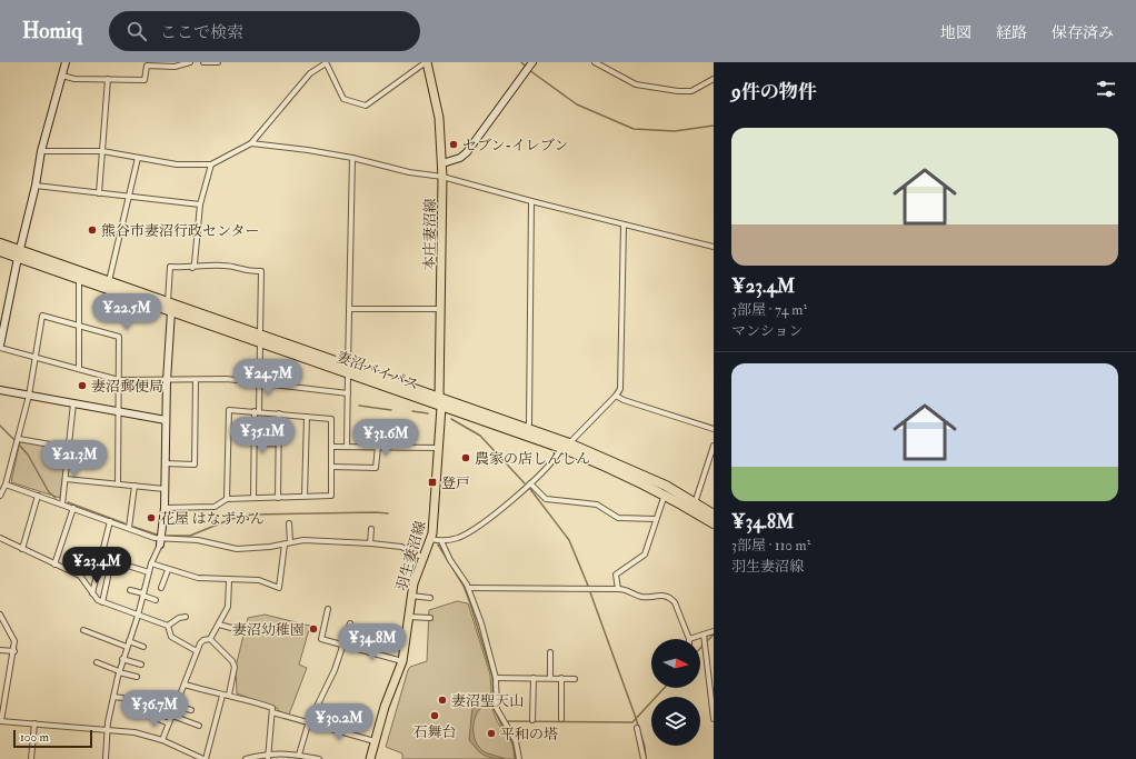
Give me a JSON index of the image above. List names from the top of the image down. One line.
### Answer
{"streets":{"highway":["妻沼バイパス"],"main road":["本庄妻沼線","羽生妻沼線"]},"crossings":[["本庄妻沼線","妻沼バイパス"],["本庄妻沼線","羽生妻沼線"],["妻沼バイパス","羽生妻沼線"]],"places":{"other":["セブン-イレブン","熊谷市妻沼行政センター","妻沼郵便局","農家の店しんしん","花屋 はなずかん","妻沼幼稚園","妻沼聖天山","石舞台","平和の塔"],"transit":["登戸"]},"scale_bar":"100 m","north":"right","page":{"header":"Homiq","search":"ここで検索","nav":["地図","経路","保存済み"],"heading":"9件の物件","list":[{"name":"¥23.4M","note":"3部屋 · 74 m² · マンション"},{"name":"¥34.8M","note":"3部屋 · 110 m² · 羽生妻沼線"}],"price":["¥22.5M","¥24.7M","¥35.1M","¥31.6M","¥21.3M","¥23.4M","¥34.8M","¥36.7M","¥30.2M"],"scale":"100 m"}}
